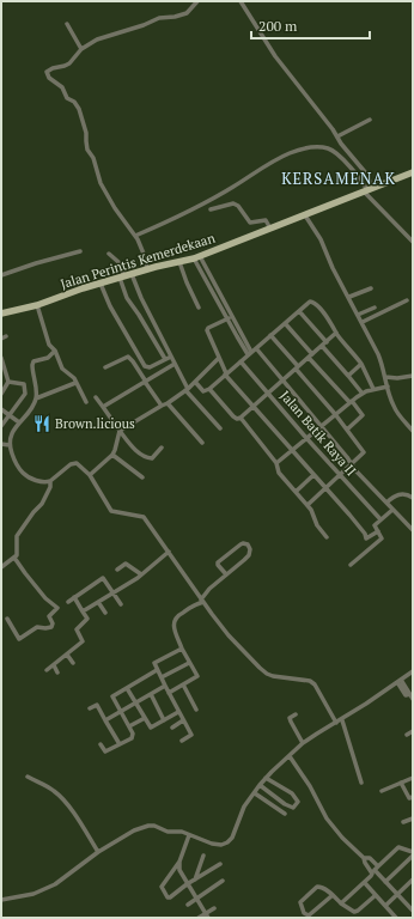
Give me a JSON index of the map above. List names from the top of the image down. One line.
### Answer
{"streets":{"main road":["Jalan Perintis Kemerdekaan"],"street":["Jalan Batik Raya II"]},"districts":["KERSAMENAK"],"places":{"restaurant":["Brown.licious"]},"scale_bar":"200 m"}
